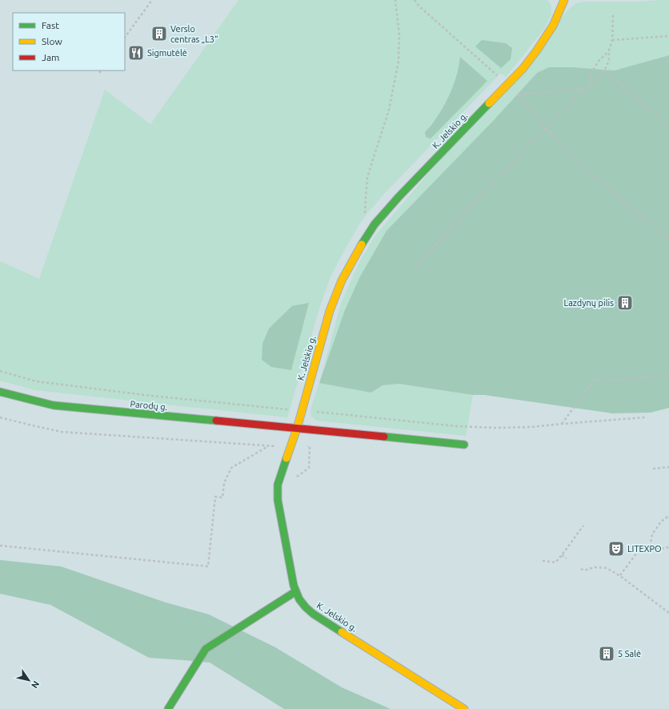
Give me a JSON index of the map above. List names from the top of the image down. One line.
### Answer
{"streets":{"street":["K. Jelskio g.","Parodų g."]},"crossings":[["K. Jelskio g.","Parodų g."]],"places":{"building":["Verslo centras „L3“","Lazdynų pilis","5 Salė"],"restaurant":["Sigmutėlė"],"theatre":["LITEXPO"]},"legend":["Fast","Slow","Jam"],"north":"bottom right"}
